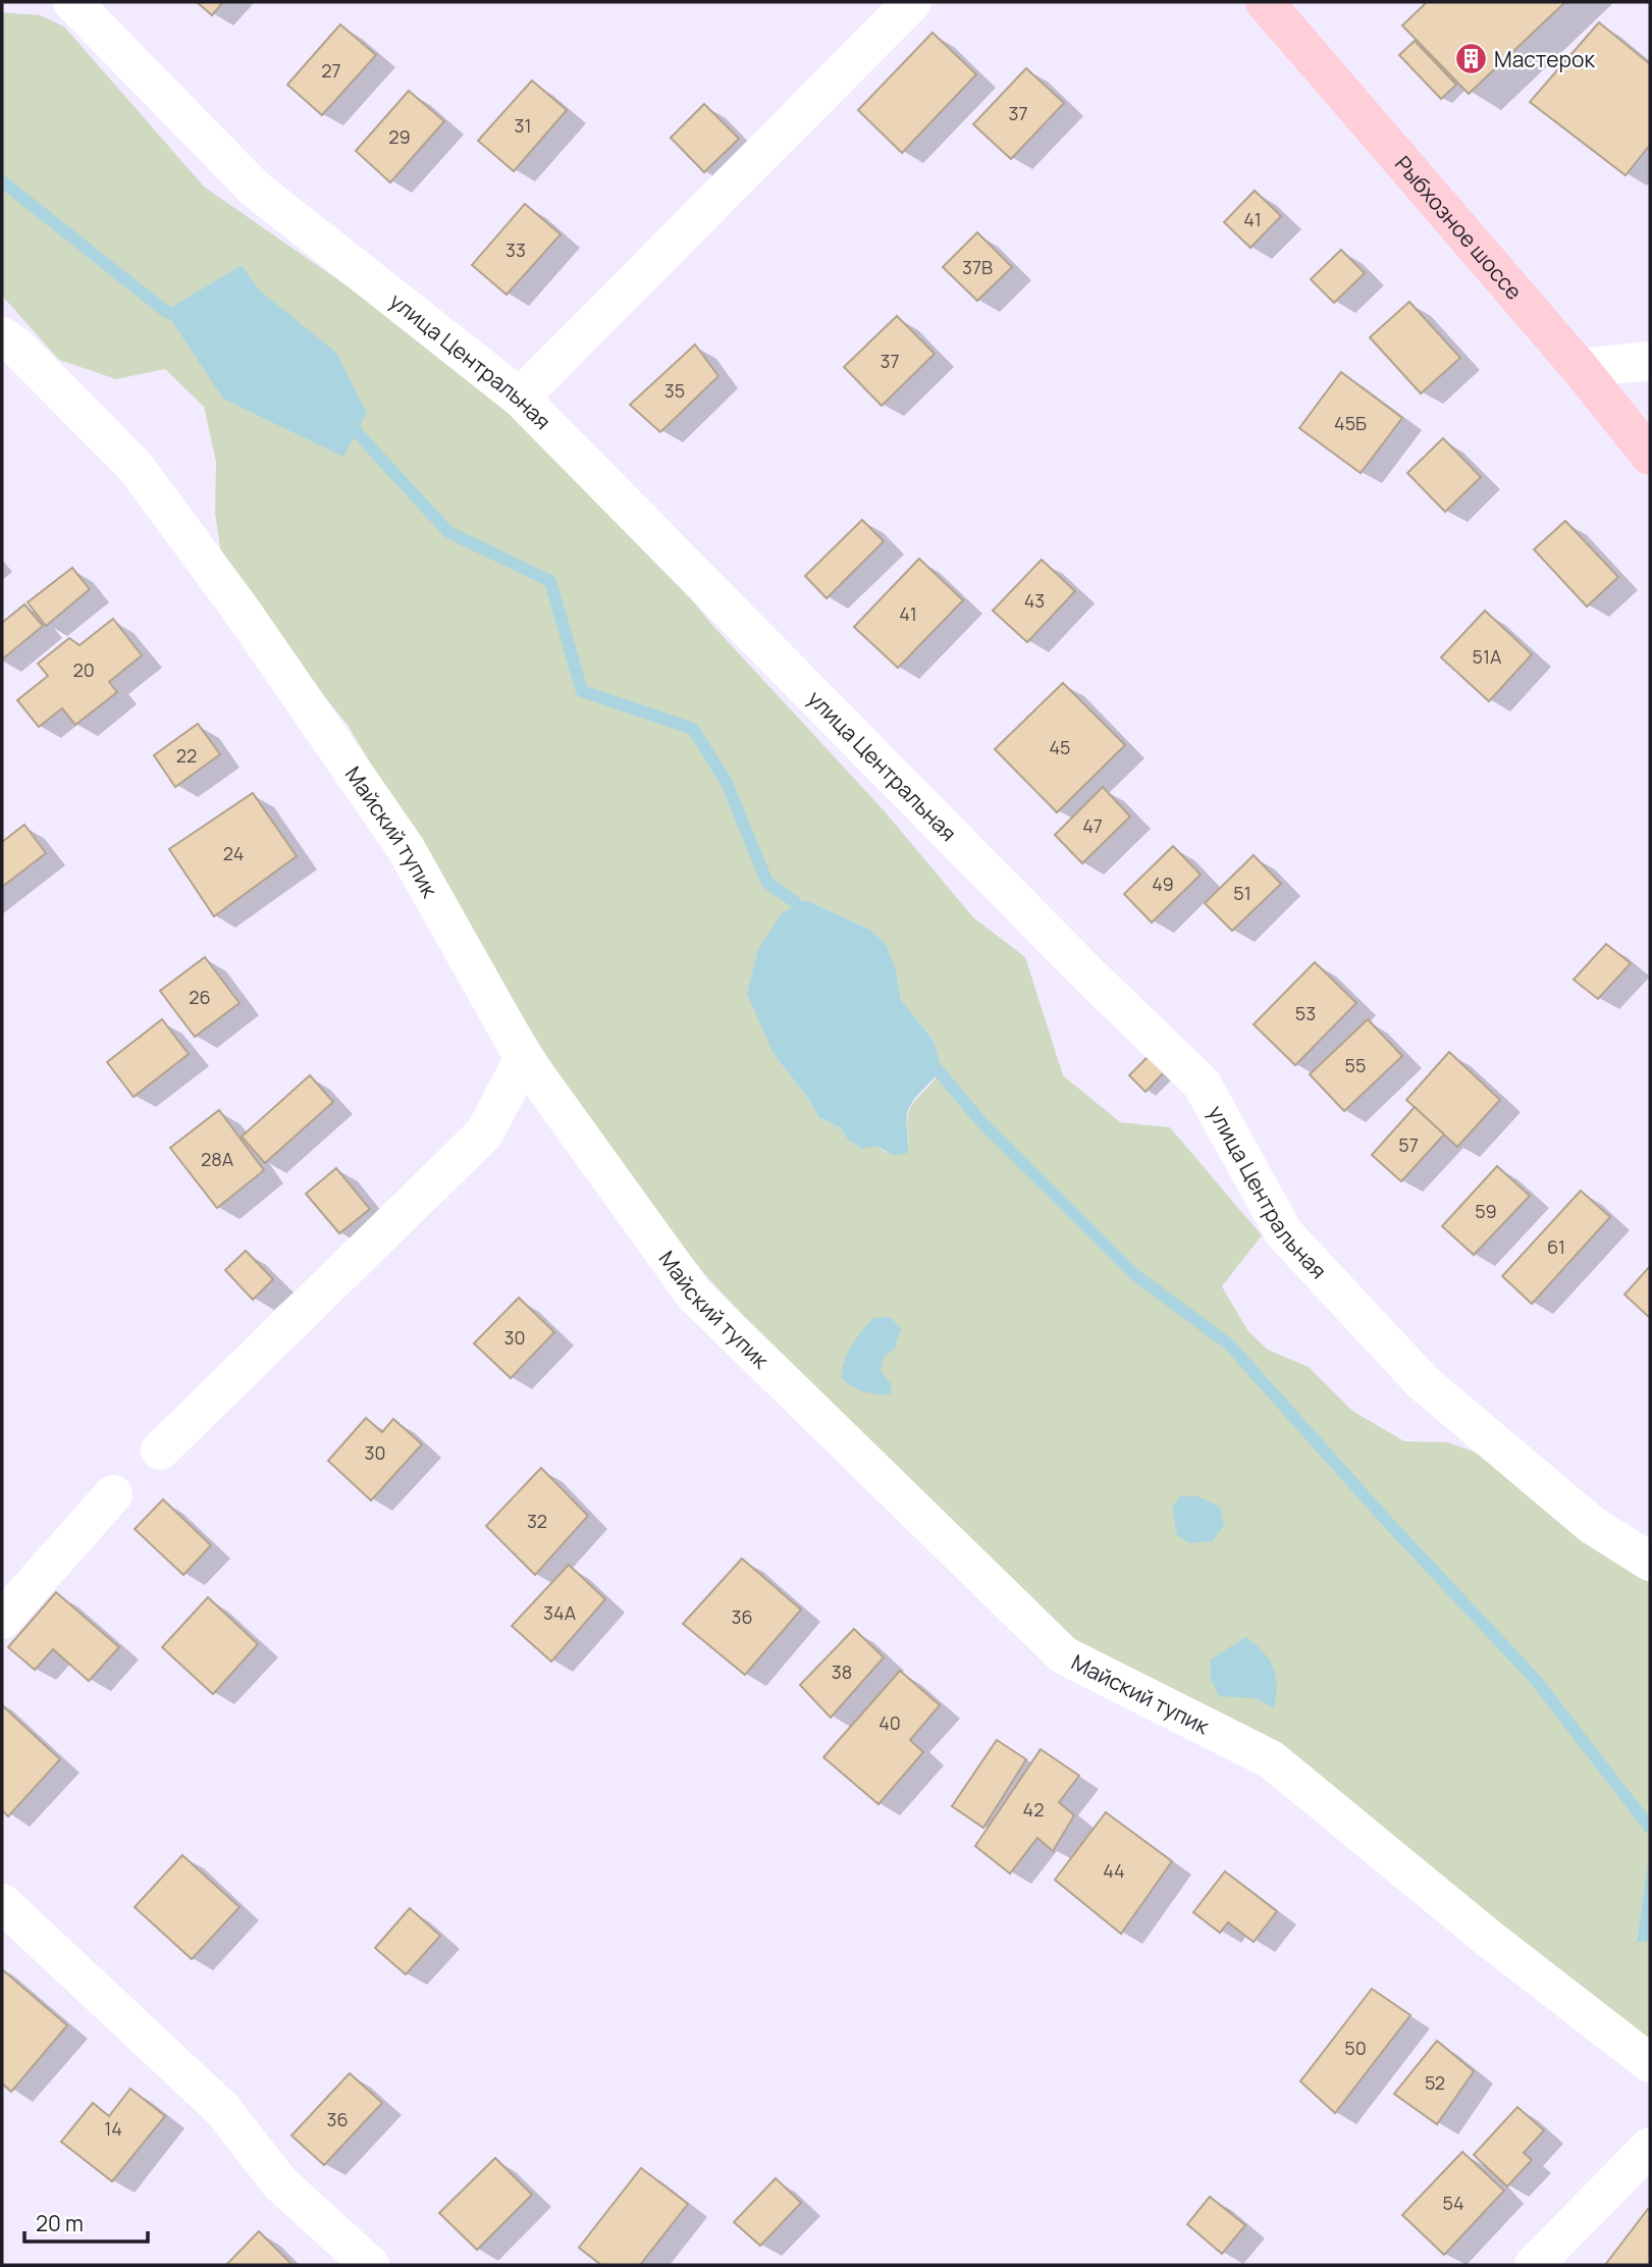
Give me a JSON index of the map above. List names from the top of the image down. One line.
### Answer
{"streets":{"main road":["Рыбхозное шоссе"],"street":["улица Центральная","Майский тупик"]},"places":{"building":["Мастерок"]},"house_numbers":["27","37","31","29","41","33","37В","37","35","45Б","43","41","51А","20","45","22","47","24","49","51","26","53","55","57","28А","59","61","30","30","32","34А","36","38","40","42","44","50","52","36","14","54"],"scale_bar":"20 m"}
